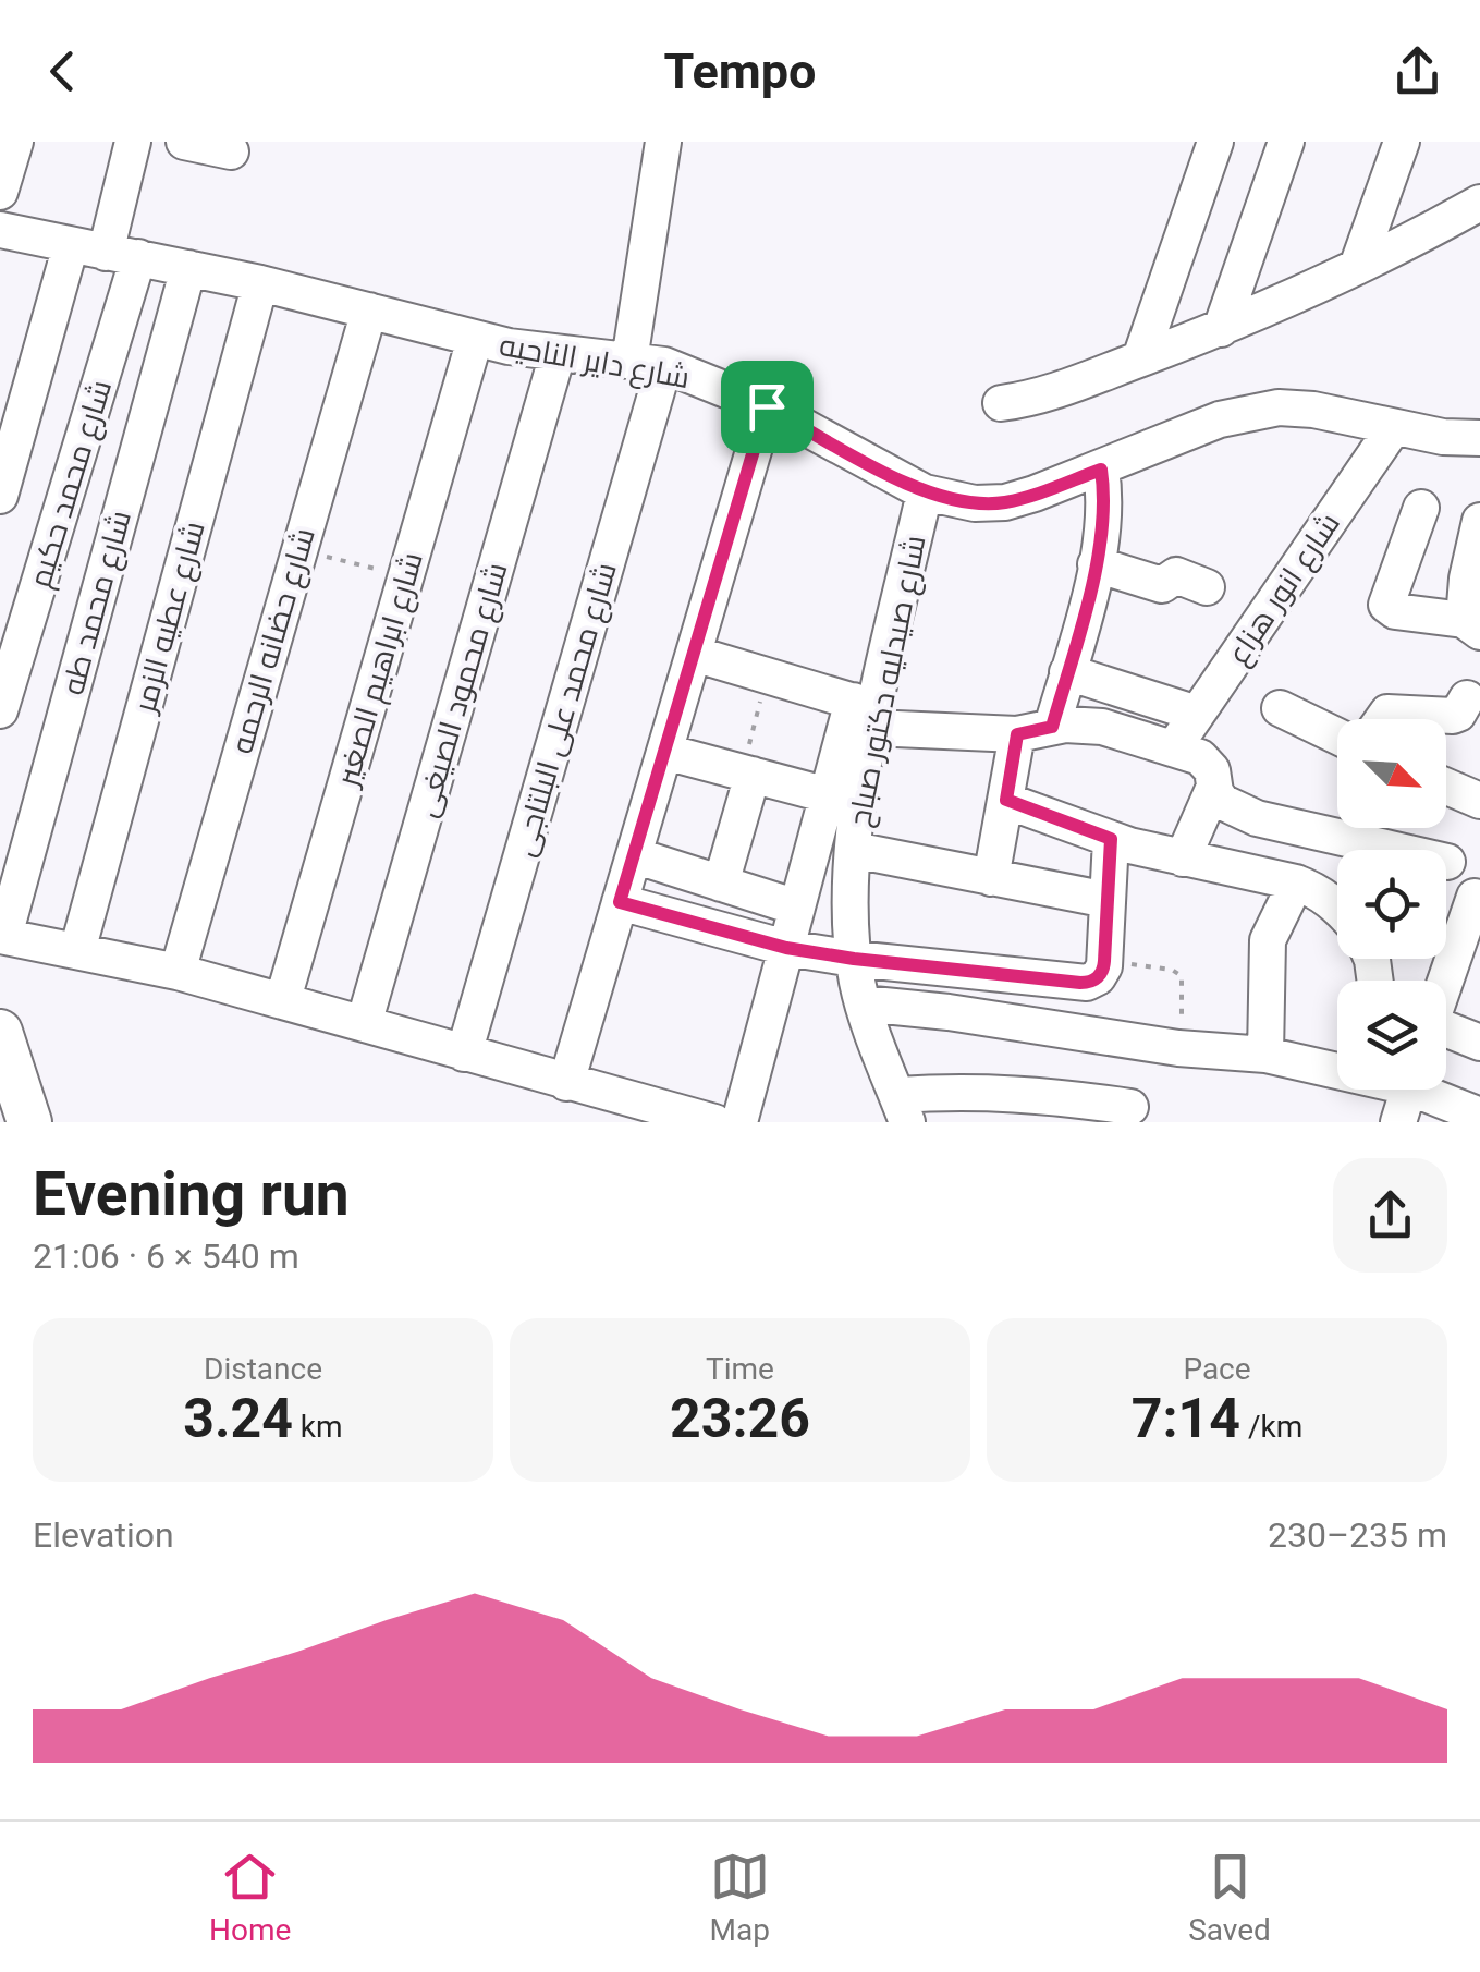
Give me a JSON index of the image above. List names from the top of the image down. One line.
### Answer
{"streets":{"street":["شارع داير الناحيه","شارع محمد حكيم","شارع انور هزاع","شارع محمد طه","شارع عطيه الزمر","شارع حضانه الرحمه","شارع ابراهيم الصغير","شارع صيدليه دكتور صباح","شارع محمود الصيغى","شارع محمد على البلتاجى"]},"crossings":[["شارع داير الناحيه","شارع محمد حكيم"],["شارع داير الناحيه","شارع انور هزاع"],["شارع داير الناحيه","شارع محمد طه"],["شارع داير الناحيه","شارع عطيه الزمر"],["شارع داير الناحيه","شارع حضانه الرحمه"],["شارع داير الناحيه","شارع ابراهيم الصغير"],["شارع داير الناحيه","شارع صيدليه دكتور صباح"],["شارع داير الناحيه","شارع محمود الصيغى"],["شارع داير الناحيه","شارع محمد على البلتاجى"]],"north":"bottom right","page":{"header":"Tempo","heading":["Evening run","21:06 · 6 × 540 m"],"stats":[["Distance","3.24 km"],["Time","23:26"],["Pace","7:14 /km"]],"chart":["Elevation","230–235 m"],"tabs":["Home","Map","Saved"]}}
